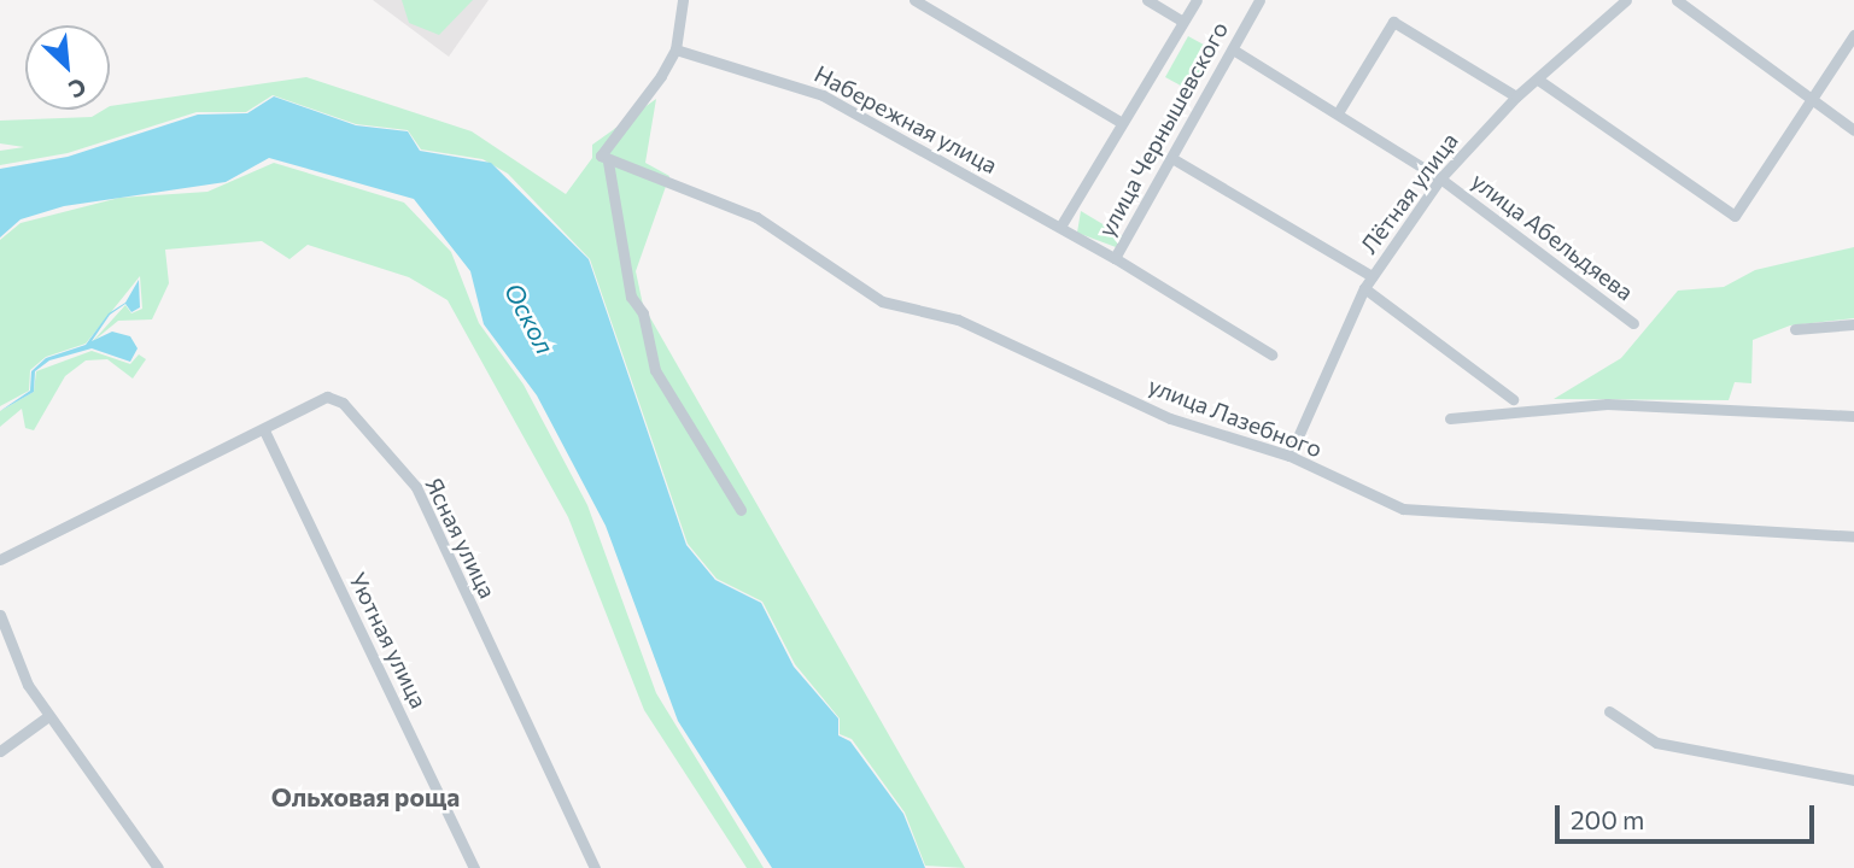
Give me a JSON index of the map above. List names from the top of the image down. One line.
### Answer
{"streets":{"street":["Набережная улица","улица Чернышевского","Лётная улица","улица Абельдяева","улица Лазебного","Ясная улица","Уютная улица"]},"crossings":[["Набережная улица","улица Чернышевского"],["улица Чернышевского","улица Абельдяева"],["Лётная улица","улица Абельдяева"],["Лётная улица","улица Лазебного"],["Ясная улица","Уютная улица"]],"districts":["Ольховая роща"],"water":["Оскол"],"scale_bar":"200 m","north":"bottom right"}
